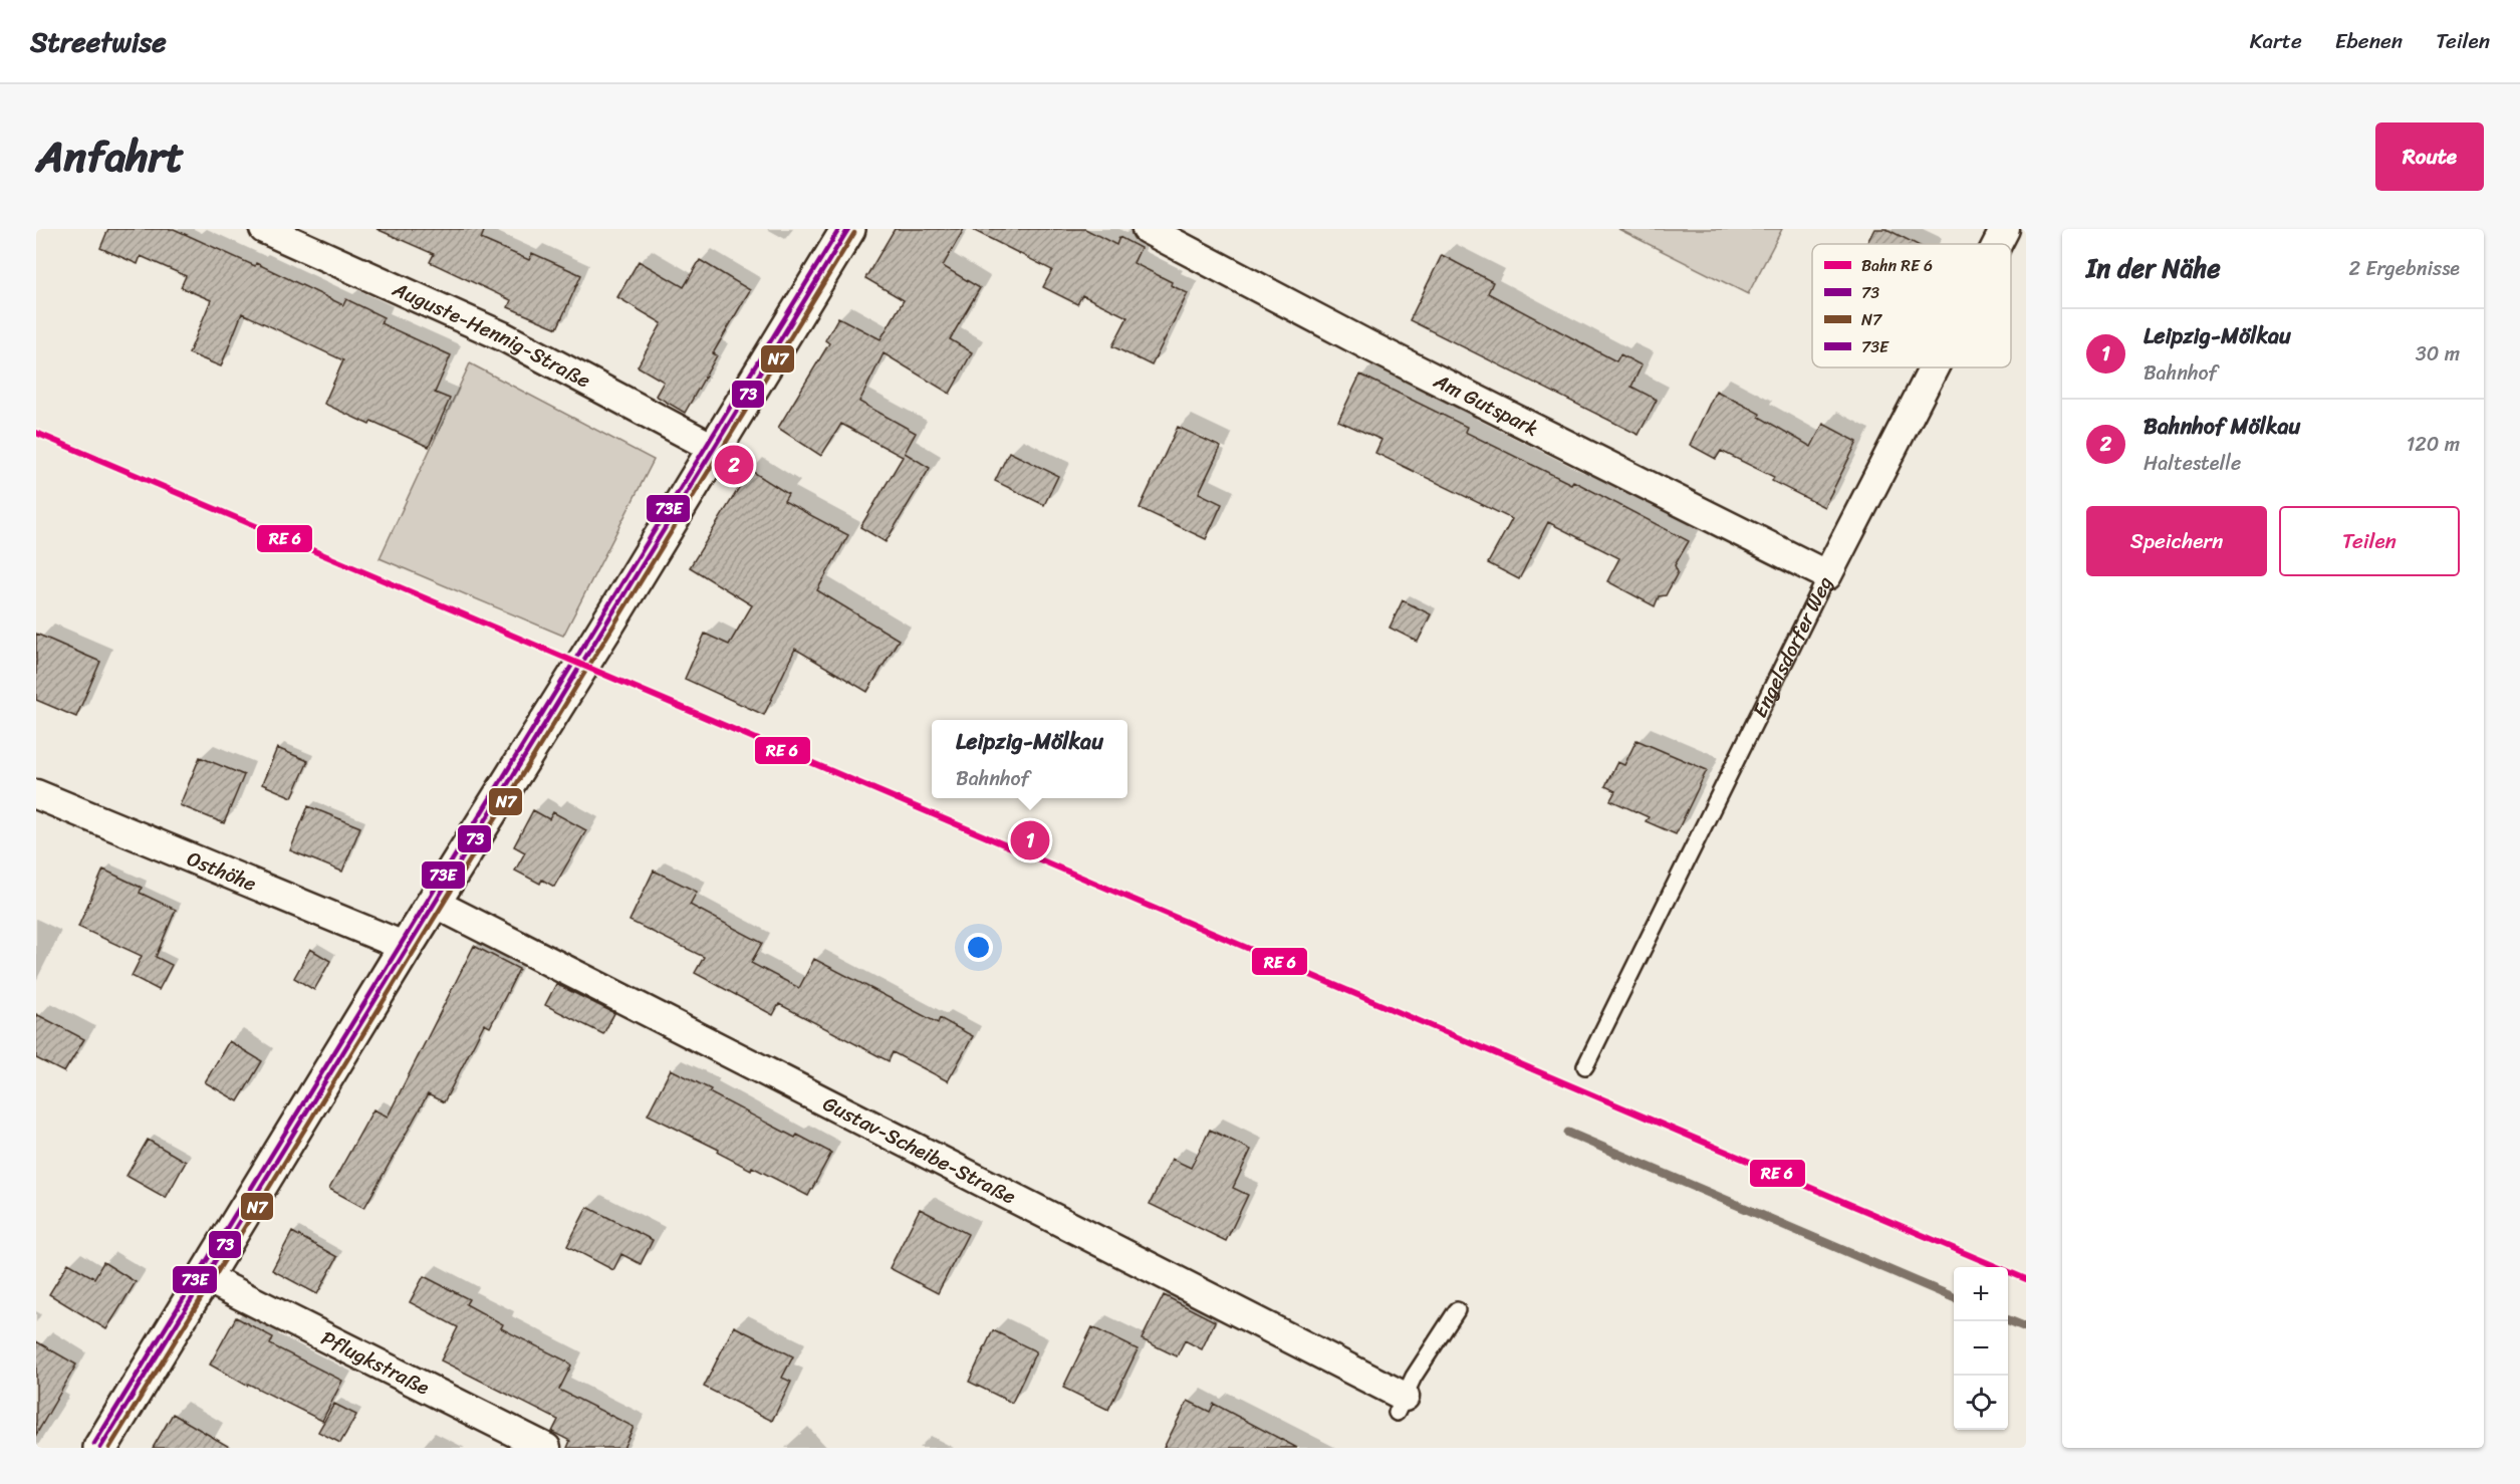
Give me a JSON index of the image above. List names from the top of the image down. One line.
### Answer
{"streets":{"street":["Auguste-Hennig-Straße","Am Gutspark","Engelsdorfer Weg","Osthöhe","Gustav-Scheibe-Straße","Pflugkstraße"]},"crossings":[["Am Gutspark","Engelsdorfer Weg"]],"lines":["transit line 73","transit line 73E","transit line N7"],"legend":["Bahn RE 6","73","N7","73E"],"page":{"header":"Streetwise","nav":["Karte","Ebenen","Teilen"],"title":"Anfahrt","buttons":["Route",["Speichern","Teilen"]],"heading":["In der Nähe","2 Ergebnisse"],"list":[{"mark":"1","name":"Leipzig-Mölkau","note":"Bahnhof","value":"30 m"},{"mark":"2","name":"Bahnhof Mölkau","note":"Haltestelle","value":"120 m"}],"pins":["2","1"],"popup":["Leipzig-Mölkau","Bahnhof"],"map_buttons":["+","−"]}}
